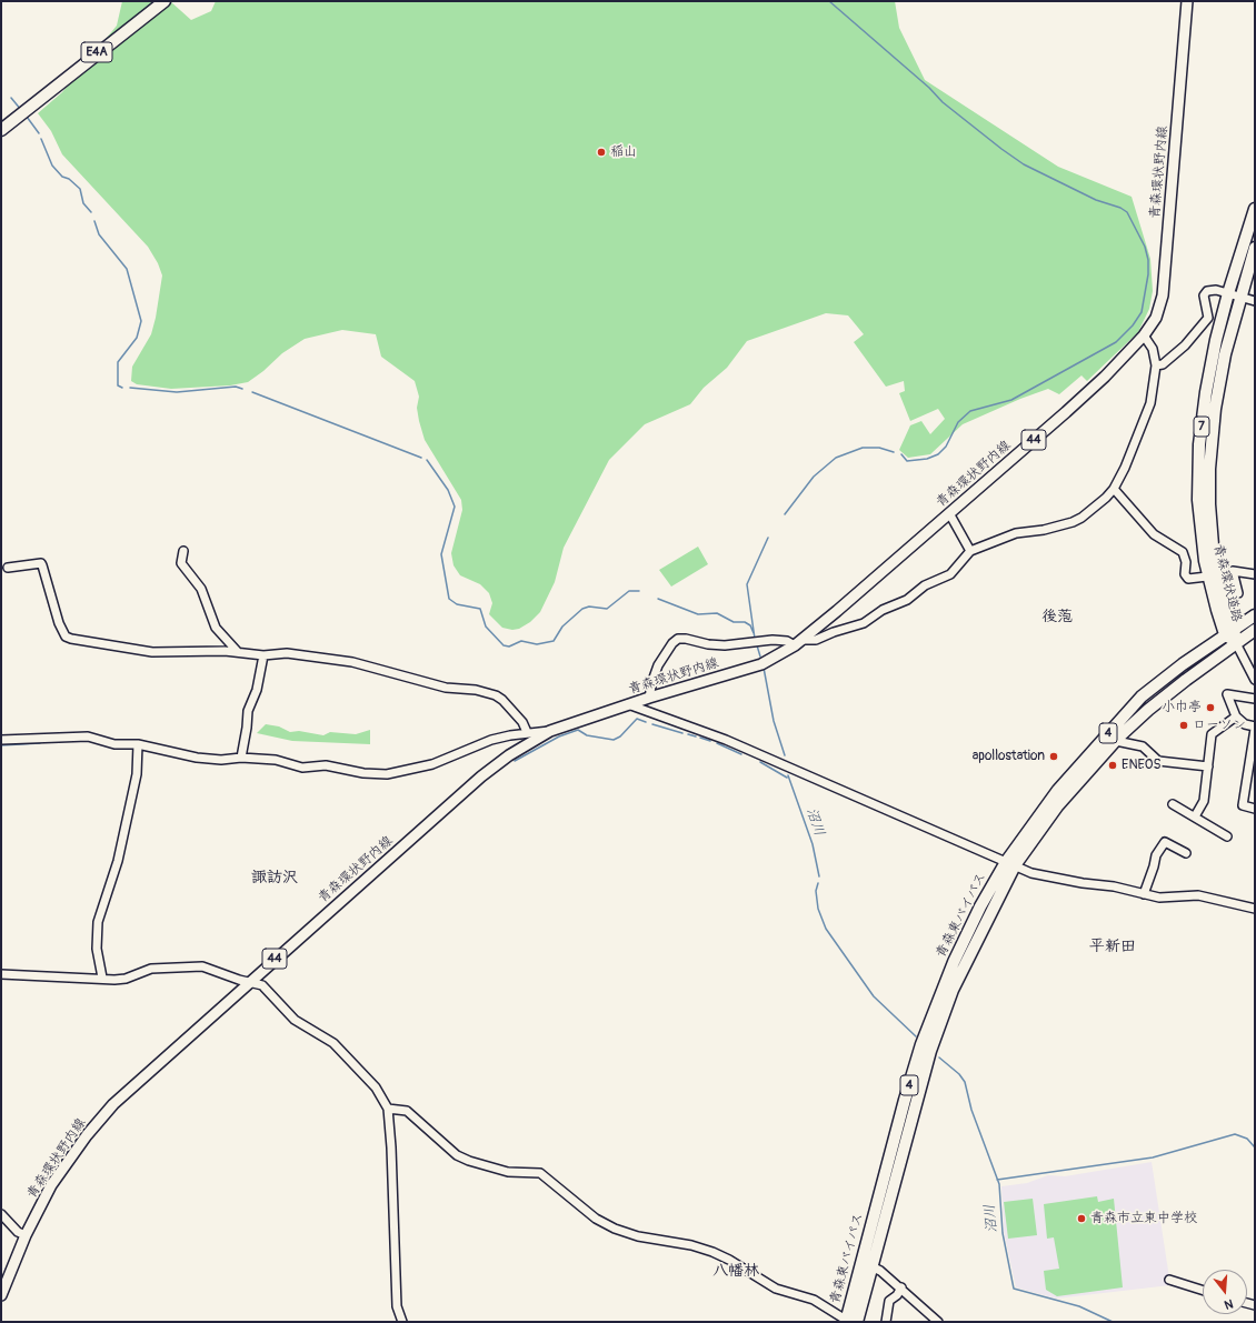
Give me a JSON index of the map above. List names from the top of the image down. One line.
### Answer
{"streets":{"highway":["E4A","7","青森環状道路","4","青森東バイパス"],"main road":["青森環状野内線","44"]},"crossings":[["青森環状道路","青森東バイパス"]],"districts":["後萢","諏訪沢","平新田","八幡林"],"water":["沼川"],"places":["稲山","小巾亭","ローソン","apollostation","ENEOS","青森市立東中学校"],"north":"bottom"}
